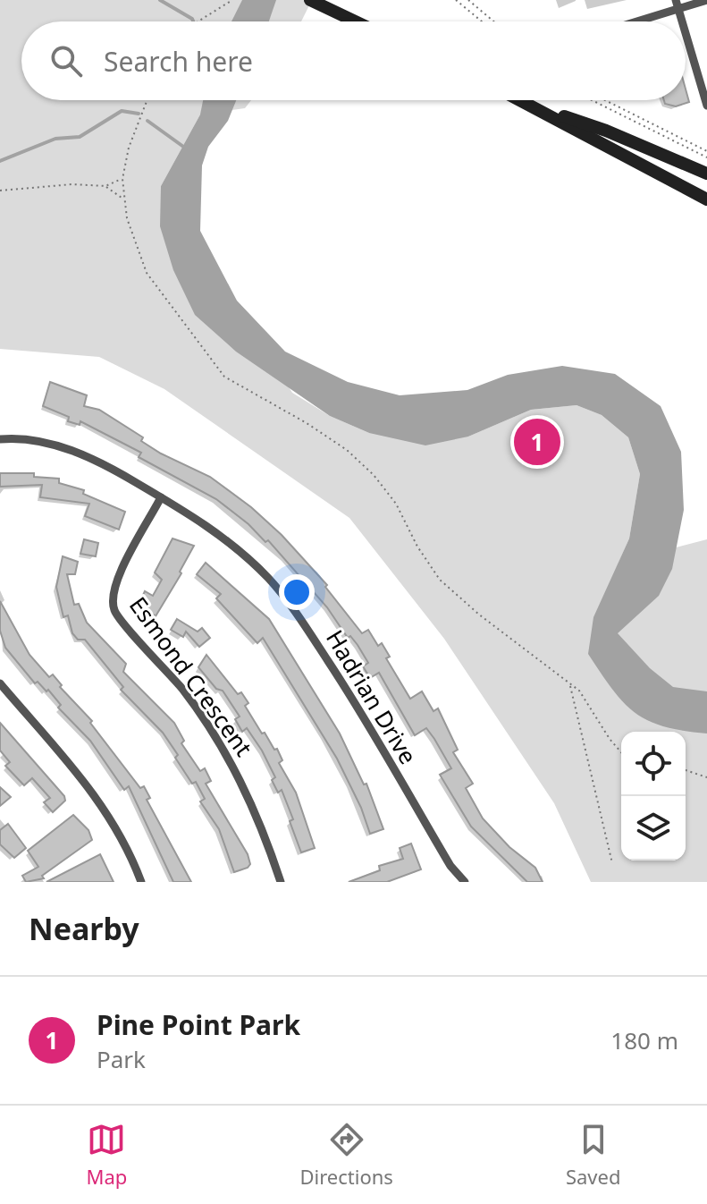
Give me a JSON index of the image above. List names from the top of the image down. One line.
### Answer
{"streets":{"street":["Esmond Crescent","Hadrian Drive"]},"crossings":[["Esmond Crescent","Hadrian Drive"]],"page":{"search":"Search here","pins":"1","heading":"Nearby","list":[{"mark":"1","name":"Pine Point Park","note":"Park","value":"180 m"}],"nav":["Map","Directions","Saved"]}}
